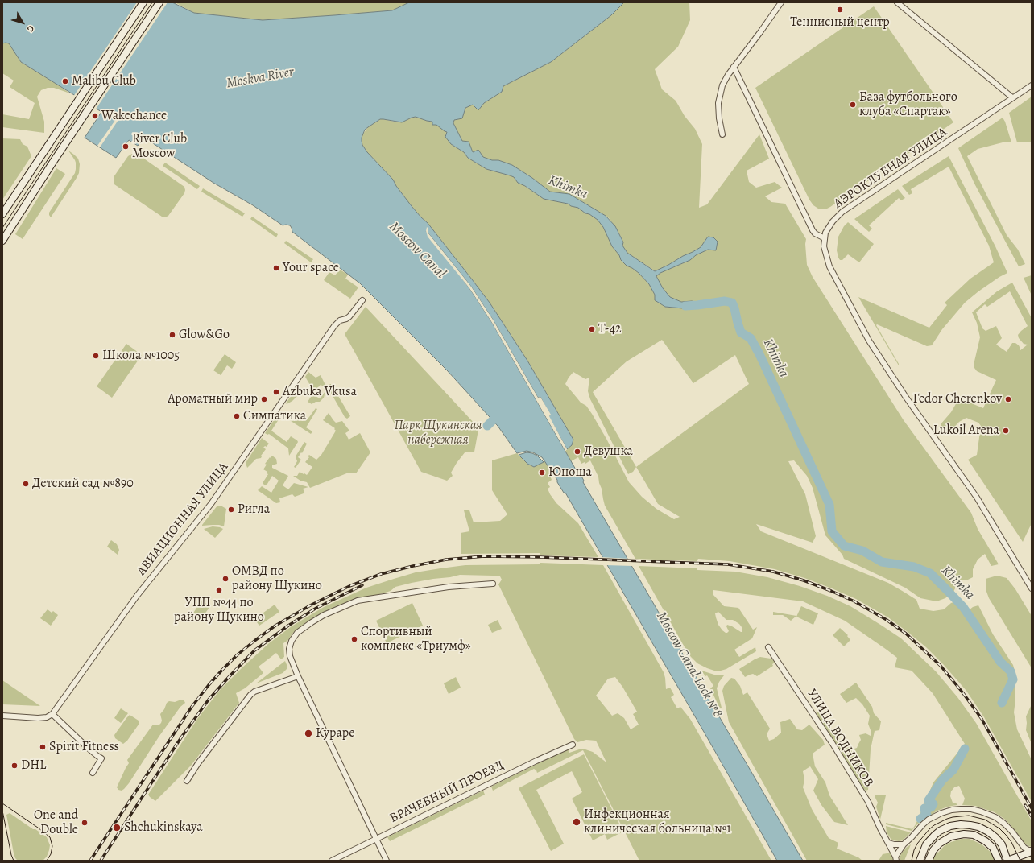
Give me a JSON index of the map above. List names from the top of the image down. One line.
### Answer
{"streets":{"street":["АЭРОКЛУБНАЯ УЛИЦА","АВИАЦИОННАЯ УЛИЦА","УЛИЦА ВОДНИКОВ","ВРАЧЕБНЫЙ ПРОЕЗД"]},"water":["Moskva River","Khimka","Moscow Canal","Moscow Canal Lock №8"],"parks":["Парк Щукинская набережная"],"places":["Теннисный центр","Malibu Club","База футбольного клуба «Спартак»","Wakechance","River Club Moscow","Your space","Т-42","Glow&Go","Школа №1005","Azbuka Vkusa","Ароматный мир","Fedor Cherenkov","Симпатика","Lukoil Arena","Девушка","Юноша","Детский сад №890","Ригла","ОМВД по району Щукино","УПП №44 по району Щукино","Спортивный комплекс «Триумф»","Кураре","Spirit Fitness","DHL","Инфекционная клиническая больница №1","One and Double","Shchukinskaya"],"north":"bottom right"}
